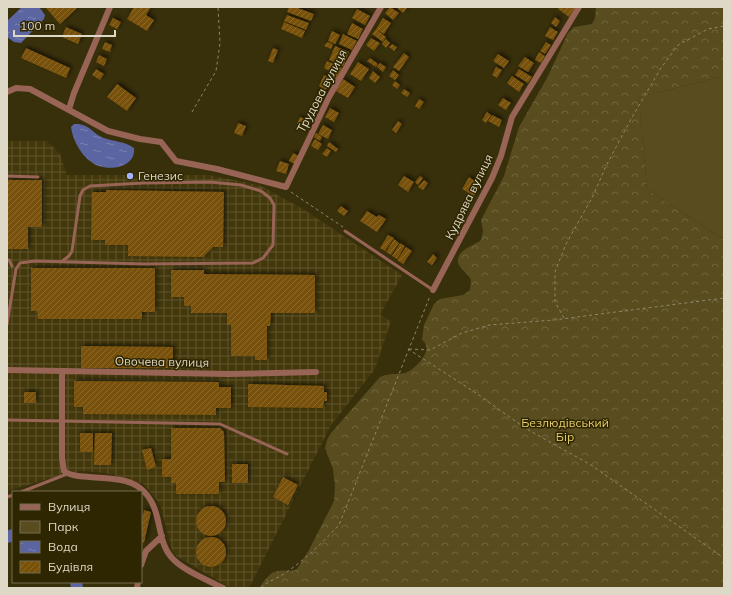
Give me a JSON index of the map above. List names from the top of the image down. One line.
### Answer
{"streets":{"street":["Трудова вулиця","Кудрява вулиця","Овочева вулиця"]},"parks":["Безлюдівський Бір"],"places":["Генезис"],"legend":["Вулиця","Парк","Вода","Будівля"],"scale_bar":"100 m"}
